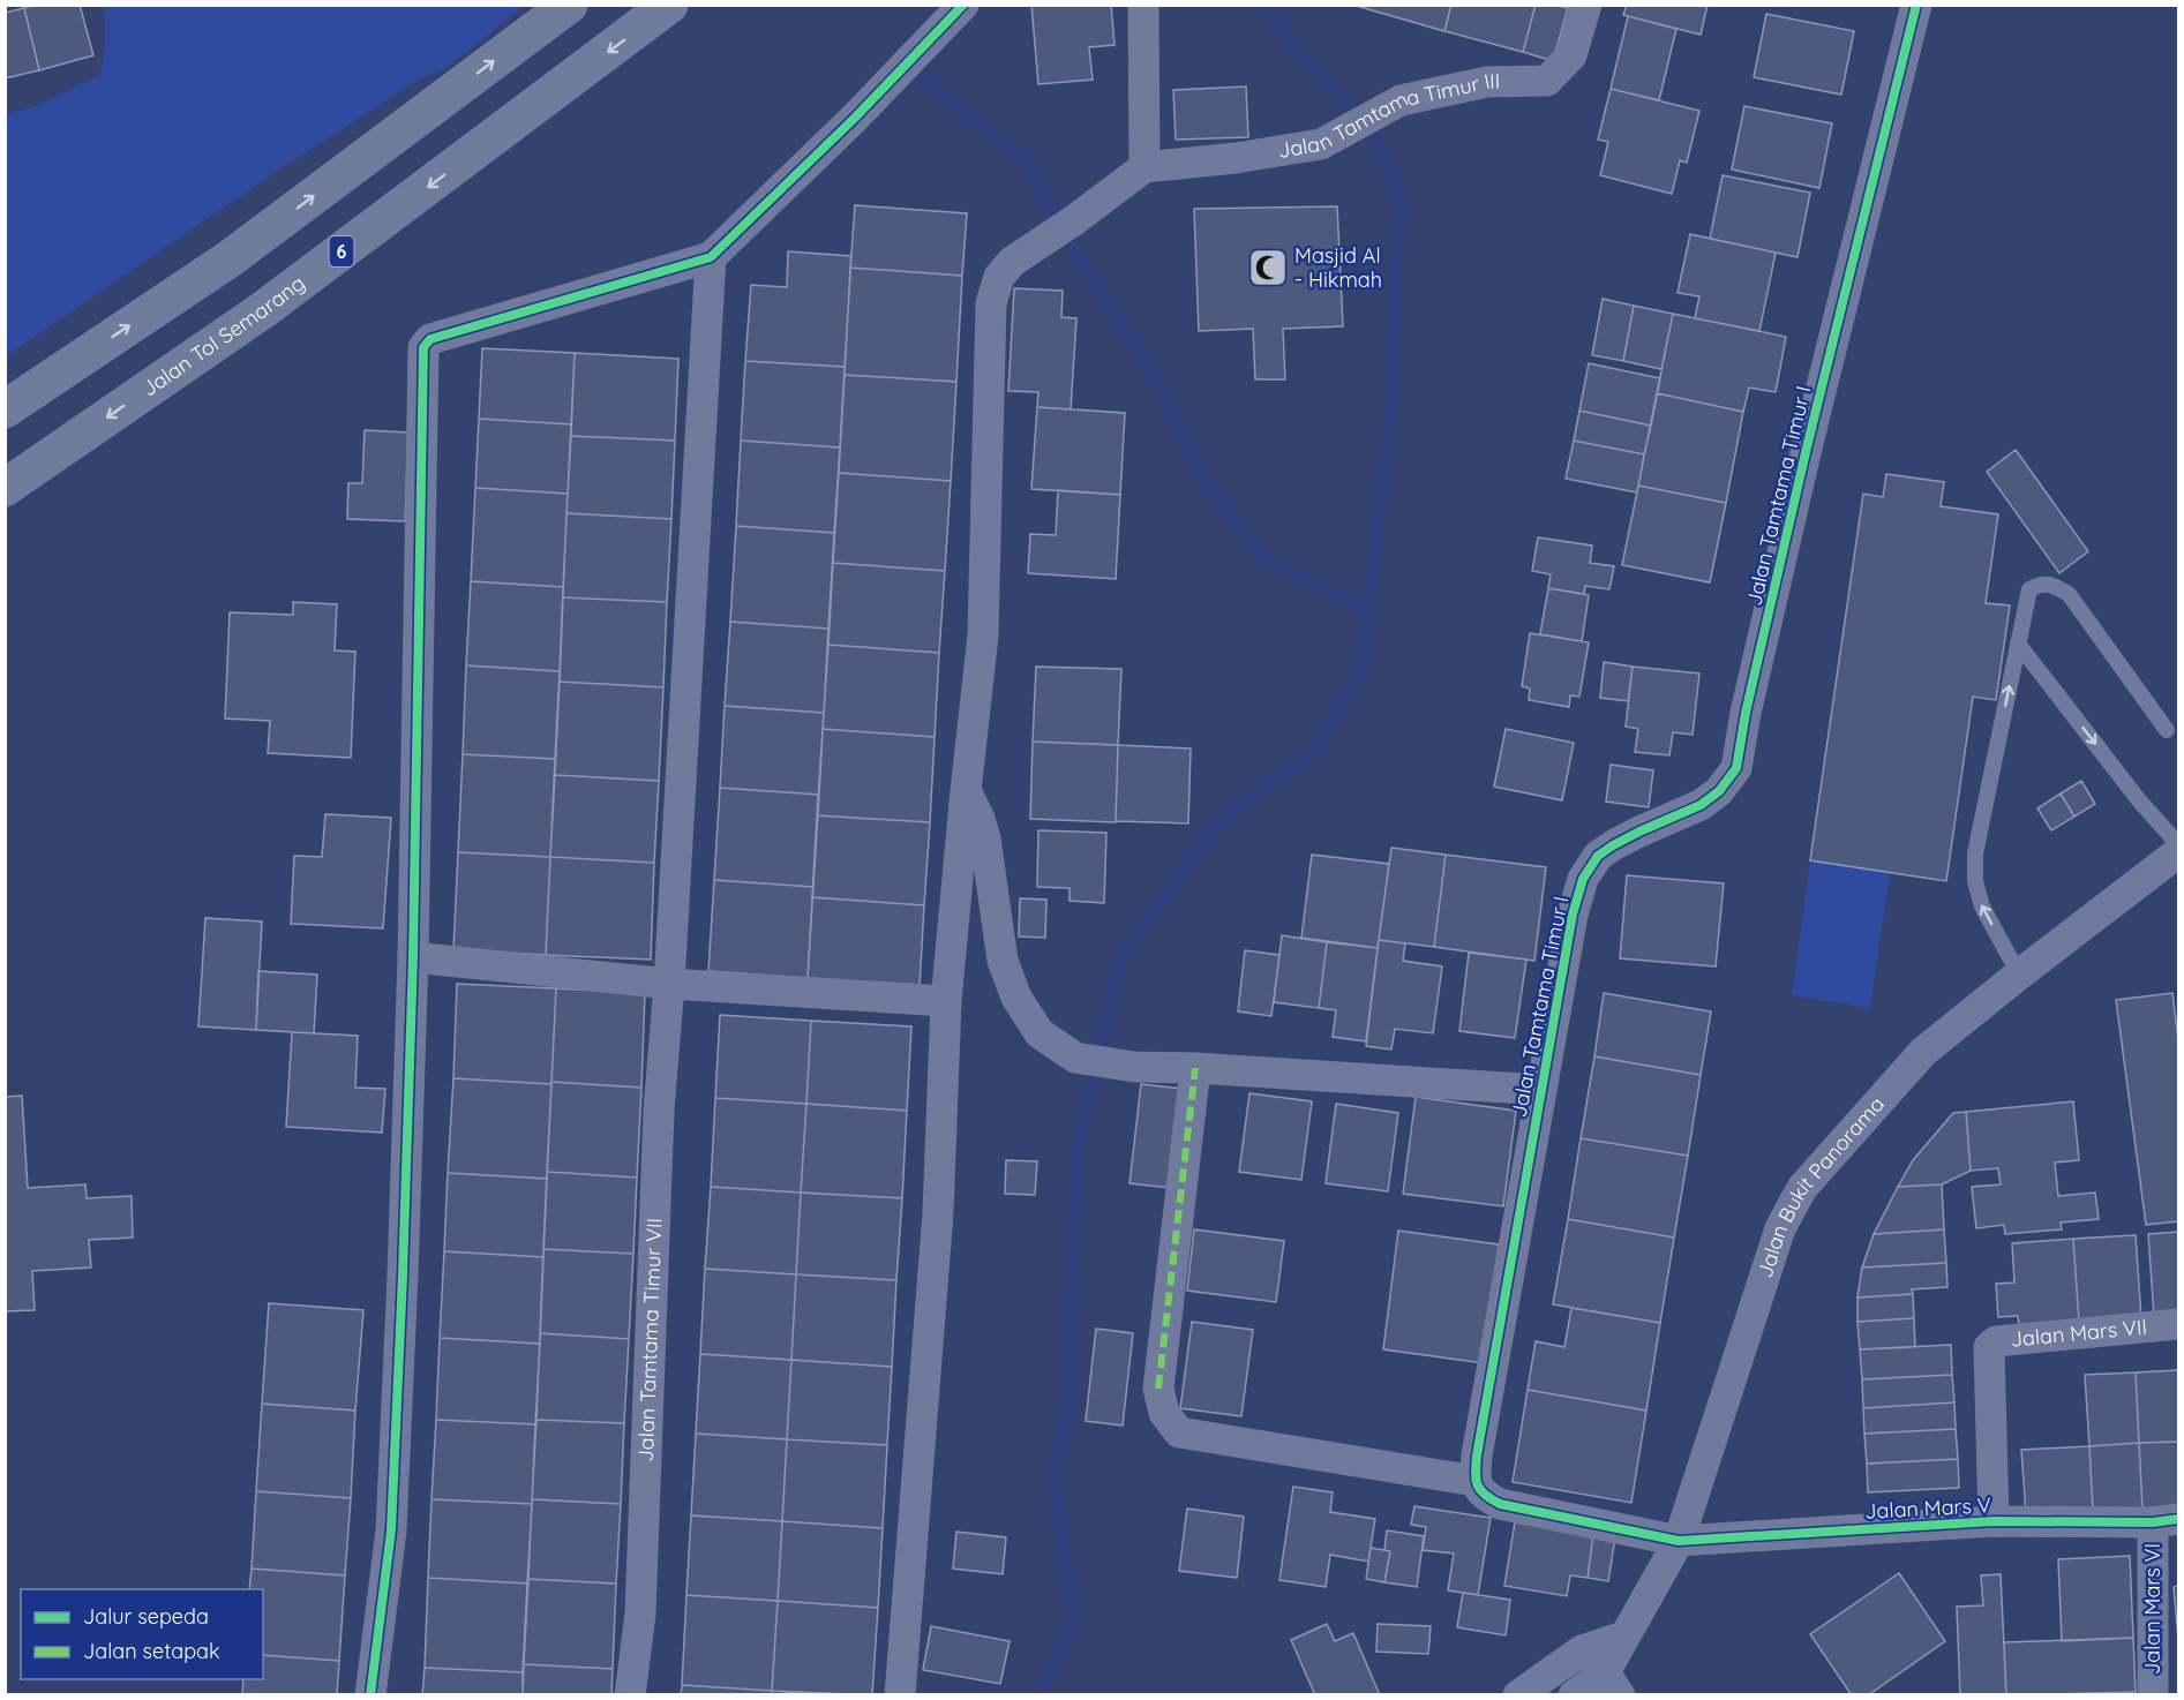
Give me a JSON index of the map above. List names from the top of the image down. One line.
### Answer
{"streets":{"highway":["6","Jalan Tol Semarang"],"street":["Jalan Tamtama Timur III","Jalan Tamtama Timur I","Jalan Bukit Panorama","Jalan Mars VII","Jalan Tamtama Timur VII","Jalan Mars V","Jalan Mars VI"]},"crossings":[["Jalan Bukit Panorama","Jalan Mars V"],["Jalan Mars VII","Jalan Mars V"],["Jalan Mars V","Jalan Mars VI"]],"places":{"mosque":["Masjid Al - Hikmah"]},"legend":["Jalur sepeda","Jalan setapak"]}
